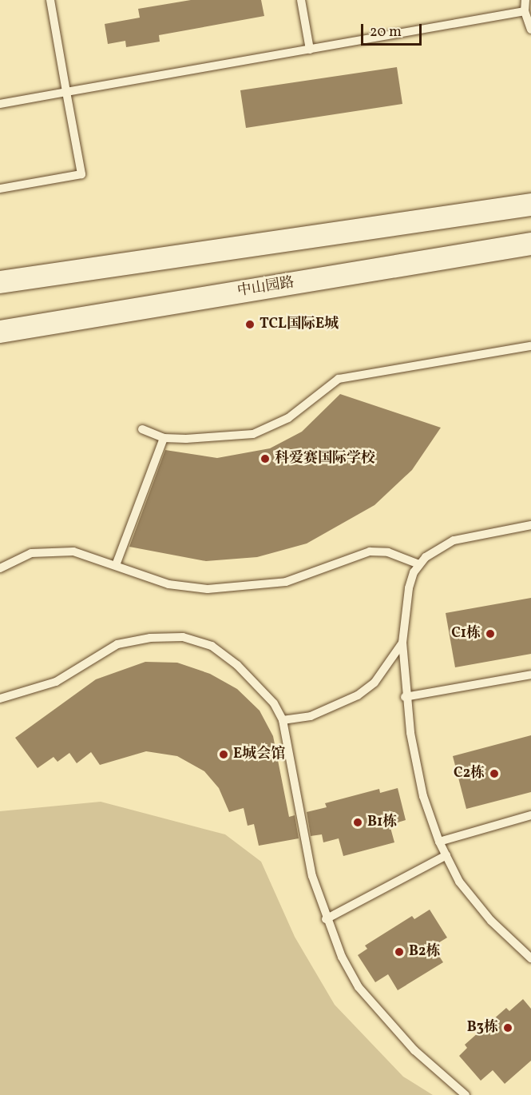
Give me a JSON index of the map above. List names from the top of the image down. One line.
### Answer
{"streets":{"main road":["中山园路"]},"places":["TCL国际E城","科爱赛国际学校","C1栋","E城会馆","C2栋","B1栋","B2栋","B3栋"],"scale_bar":"20 m"}
